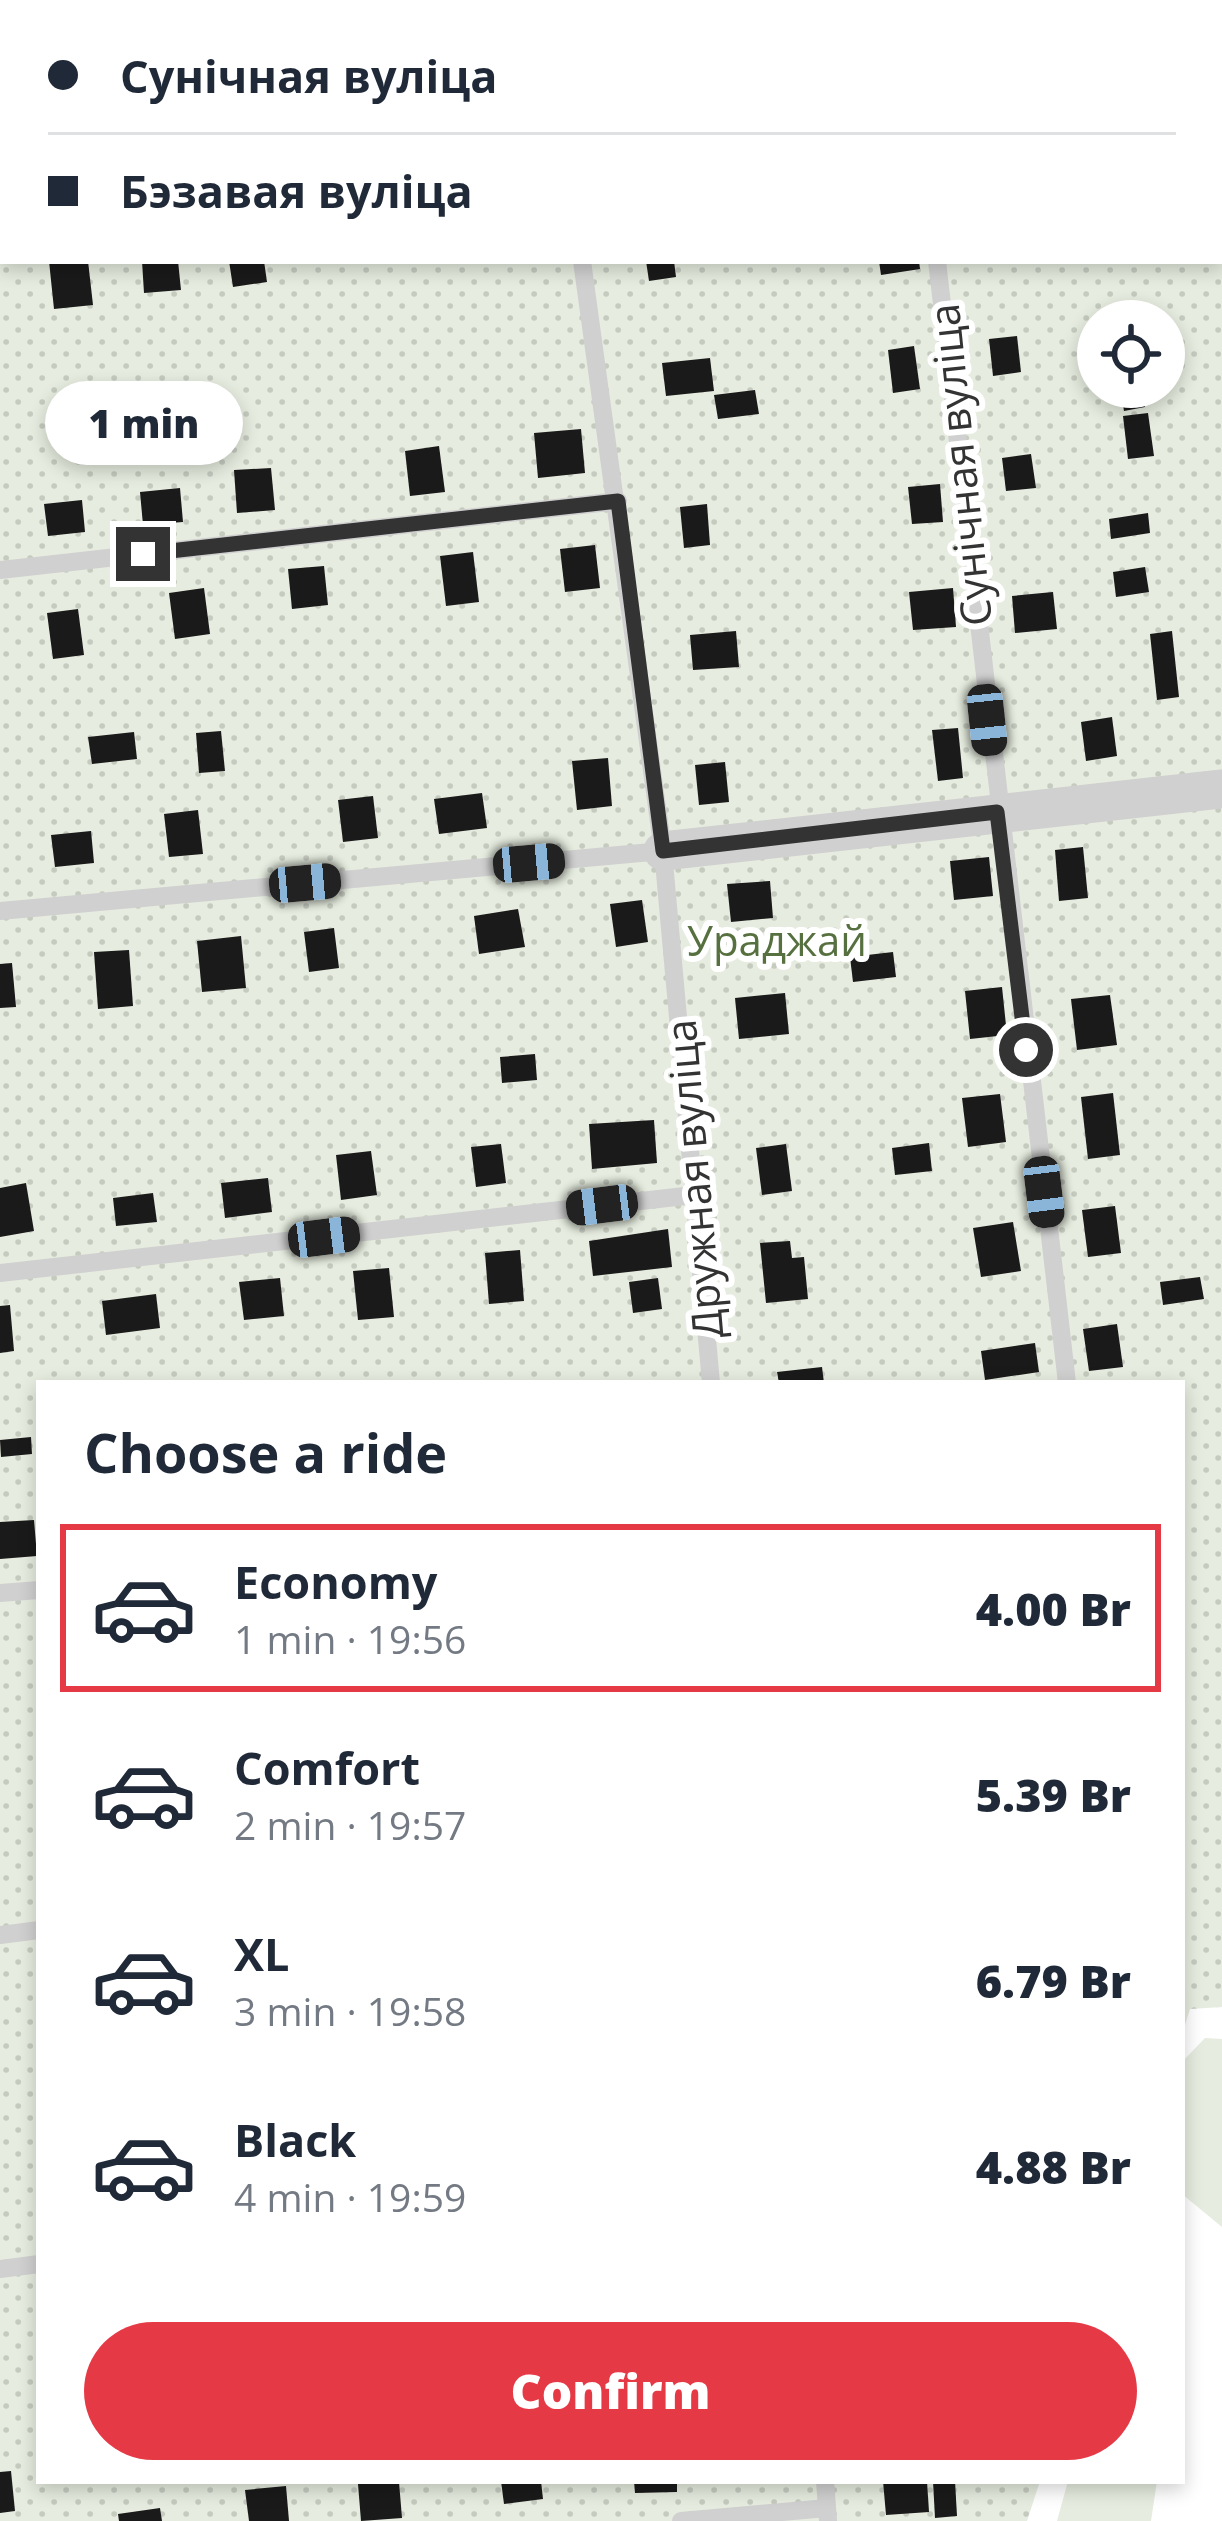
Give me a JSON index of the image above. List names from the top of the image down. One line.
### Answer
{"streets":{"lane":["Сунічная вуліца","Дружная вуліца"]},"parks":["Ураджай"],"page":{"banner":["Сунічная вуліца","Бэзавая вуліца"],"bubble":"1 min","heading":"Choose a ride","list":[{"name":"Economy","note":"1 min · 19:56","value":"4.00 Br"},{"name":"Comfort","note":"2 min · 19:57","value":"5.39 Br"},{"name":"XL","note":"3 min · 19:58","value":"6.79 Br"},{"name":"Black","note":"4 min · 19:59","value":"4.88 Br"}],"buttons":"Confirm"}}
